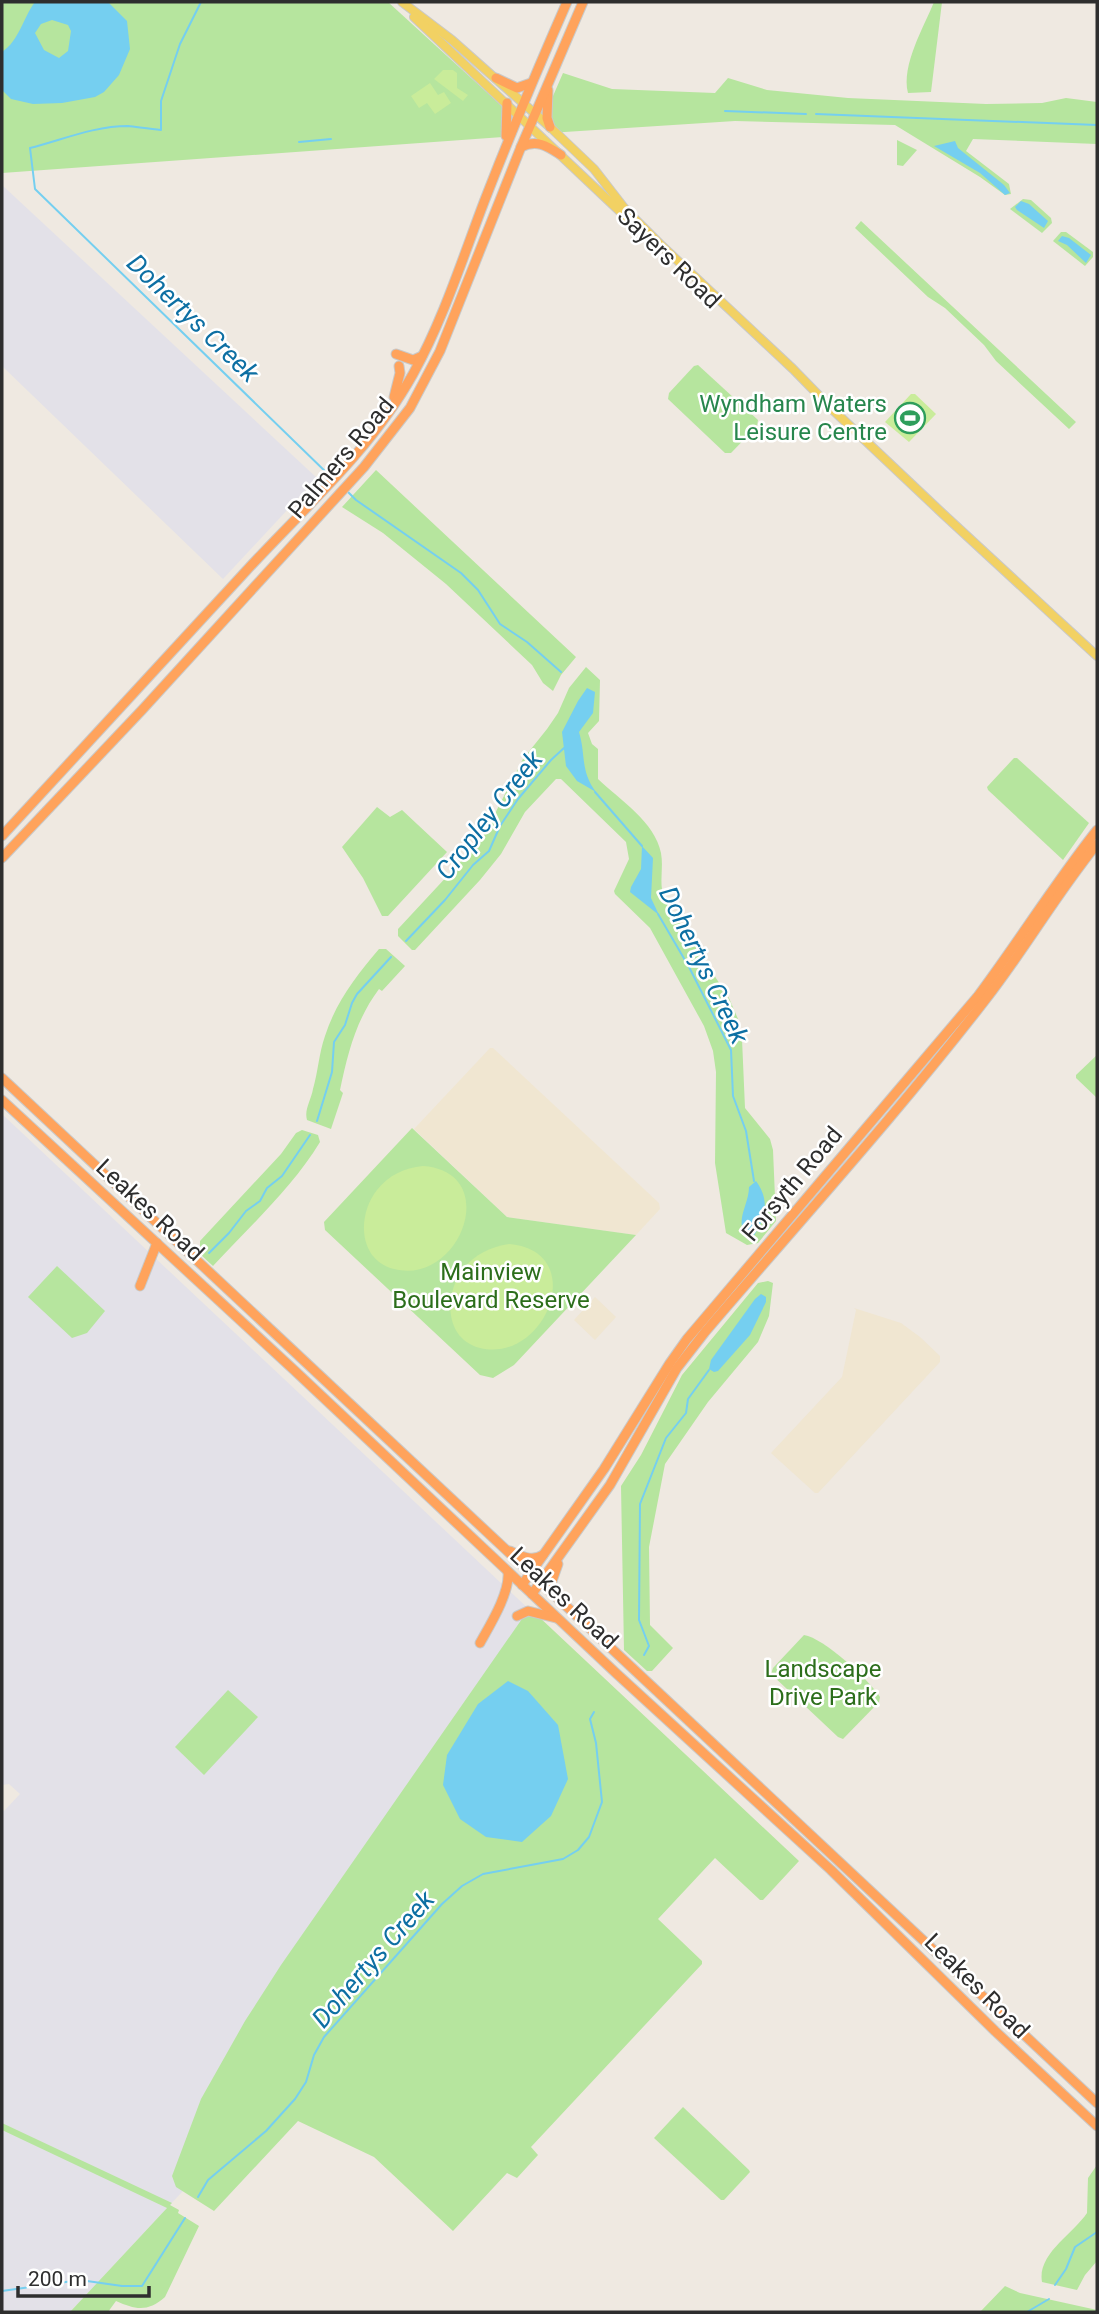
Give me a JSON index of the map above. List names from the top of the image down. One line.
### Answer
{"streets":{"highway":["Palmers Road","Forsyth Road","Leakes Road"],"main road":["Sayers Road"]},"crossings":[["Sayers Road","Palmers Road"],["Forsyth Road","Leakes Road"]],"water":["Dohertys Creek","Cropley Creek"],"parks":["Mainview Boulevard Reserve","Landscape Drive Park"],"places":{"sports":["Wyndham Waters Leisure Centre"]},"scale_bar":"200 m"}
